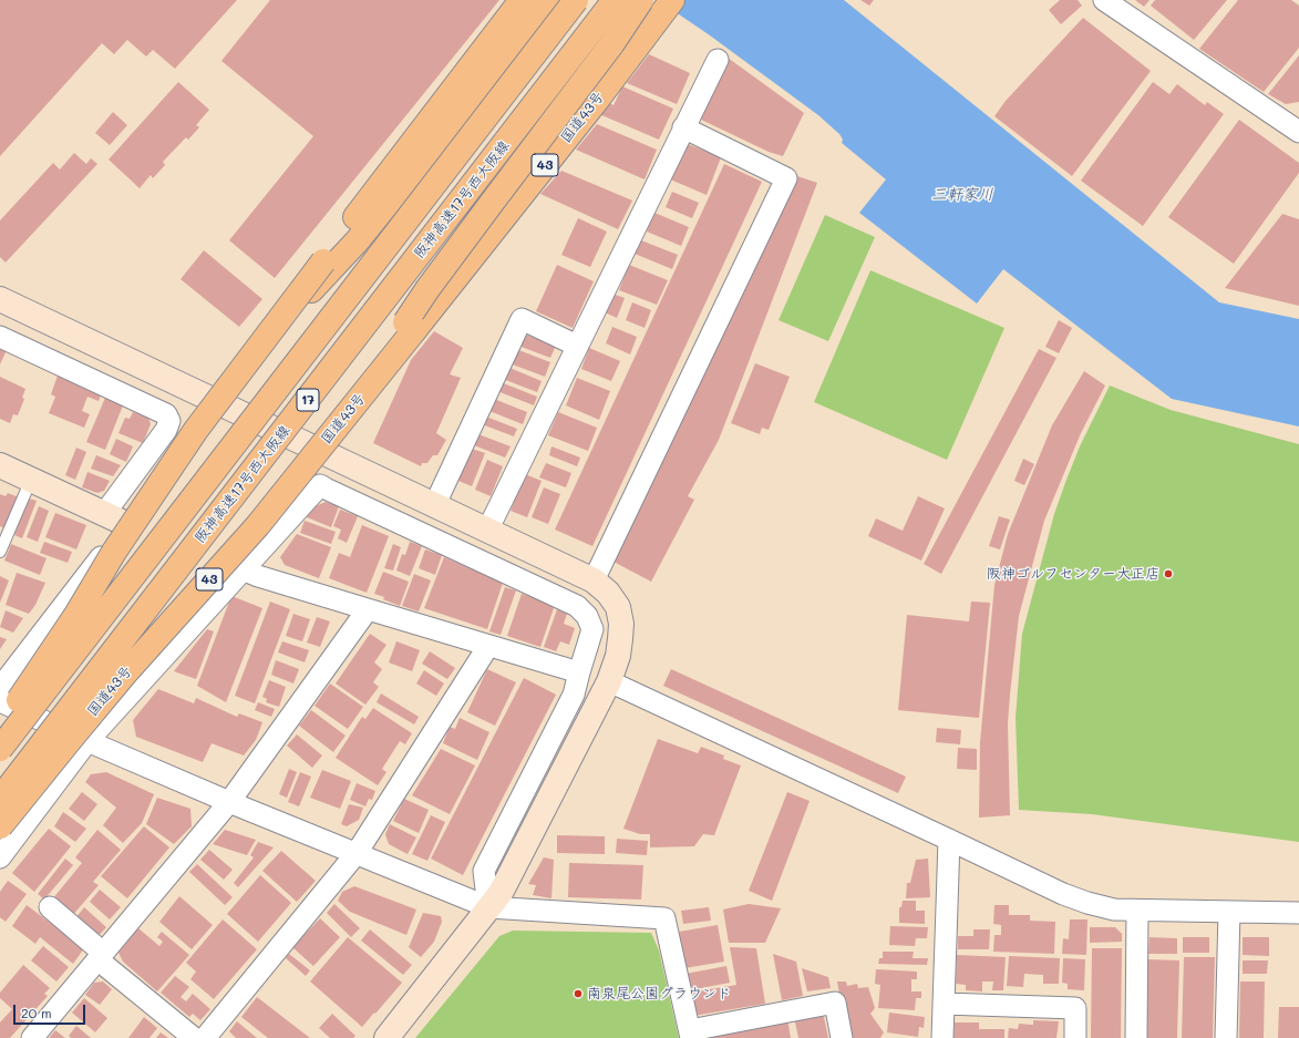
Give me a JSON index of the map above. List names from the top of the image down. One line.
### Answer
{"streets":{"highway":["国道43号","43","阪神高速17号西大阪線","17"]},"water":["三軒家川"],"places":["阪神ゴルフセンター大正店","南泉尾公園グラウンド"],"scale_bar":"20 m"}
